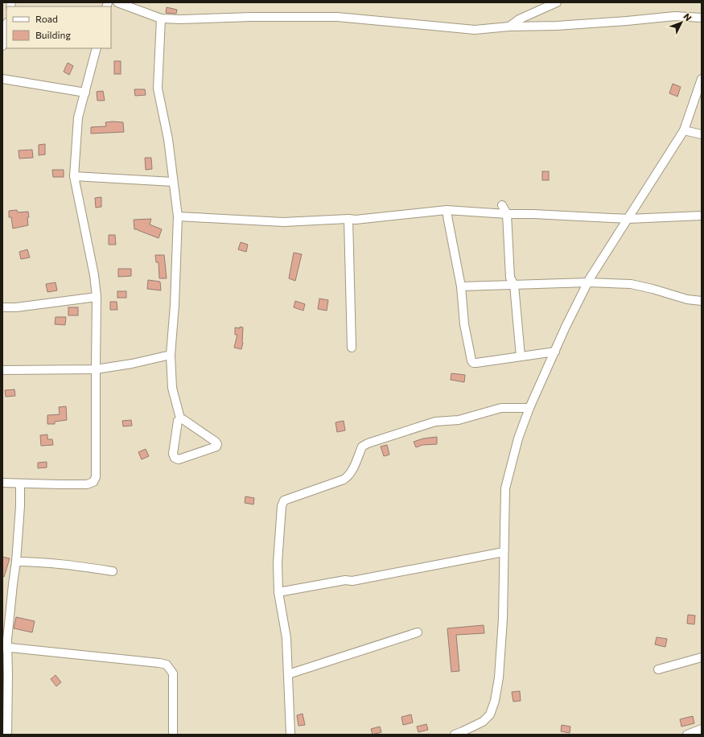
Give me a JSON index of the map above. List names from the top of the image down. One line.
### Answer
{"legend":["Road","Building"],"north":"top right"}
